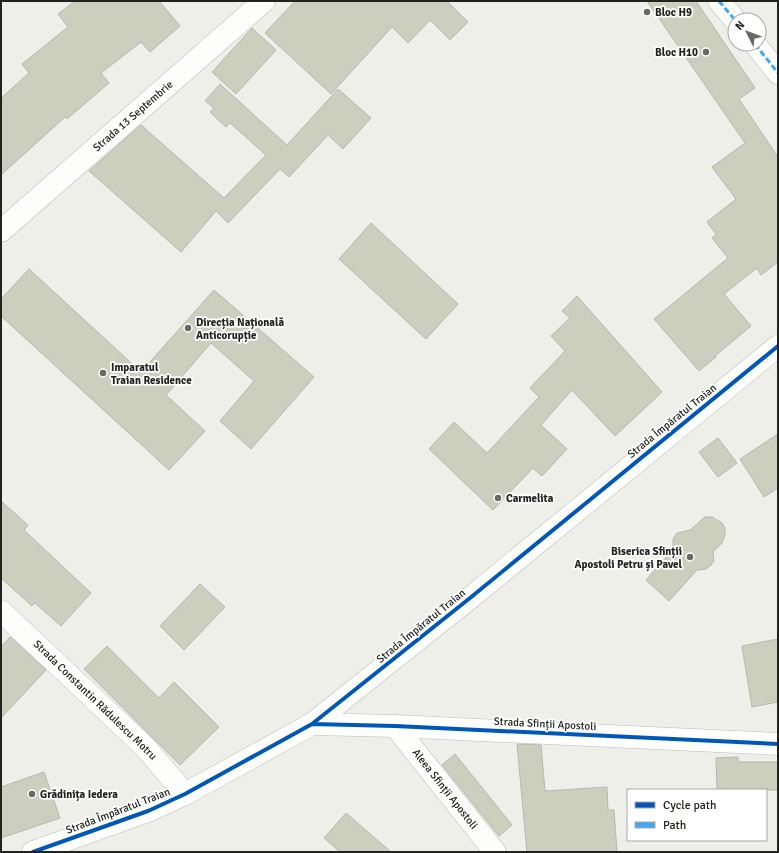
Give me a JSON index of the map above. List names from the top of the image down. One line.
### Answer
{"streets":{"street":["Strada 13 Septembrie","Strada Împăratul Traian","Strada Constantin Rădulescu Motru","Strada Sfinții Apostoli","Aleea Sfinții Apostoli"]},"crossings":[["Strada Împăratul Traian","Strada Constantin Rădulescu Motru"],["Strada Împăratul Traian","Strada Sfinții Apostoli"],["Strada Sfinții Apostoli","Aleea Sfinții Apostoli"]],"places":["Bloc H9","Bloc H10","Direcția Națională Anticorupție","Imparatul Traian Residence","Carmelita","Biserica Sfinții Apostoli Petru și Pavel","Grădinița Iedera"],"legend":["Cycle path","Path"],"north":"top left"}
